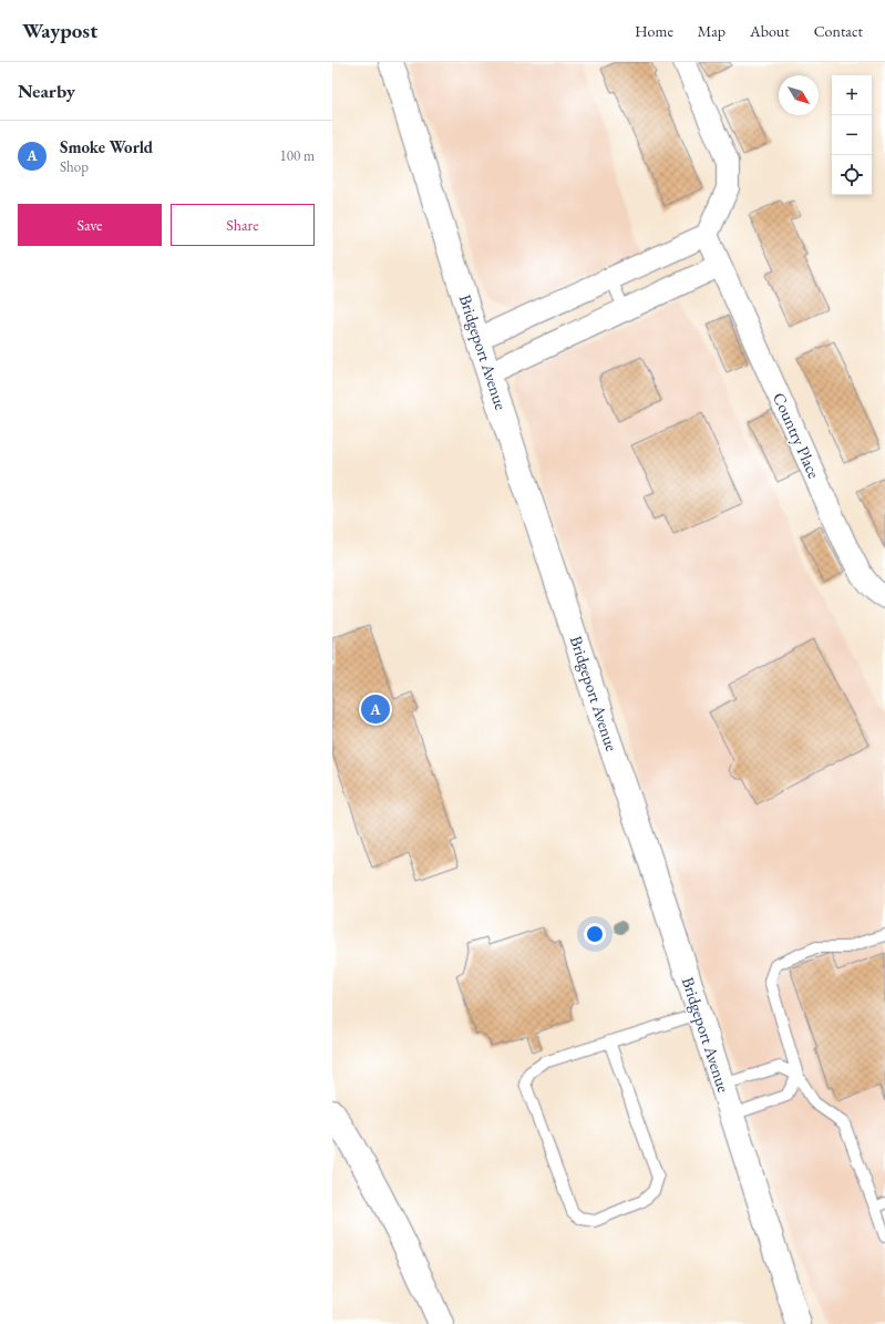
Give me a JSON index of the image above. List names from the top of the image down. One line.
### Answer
{"streets":{"main road":["Bridgeport Avenue"],"street":["Country Place"]},"north":"bottom right","page":{"header":"Waypost","nav":["Home","Map","About","Contact"],"heading":"Nearby","map_buttons":["+","−"],"list":[{"mark":"A","name":"Smoke World","note":"Shop","value":"100 m"}],"buttons":["Save","Share"],"pins":"A"}}
